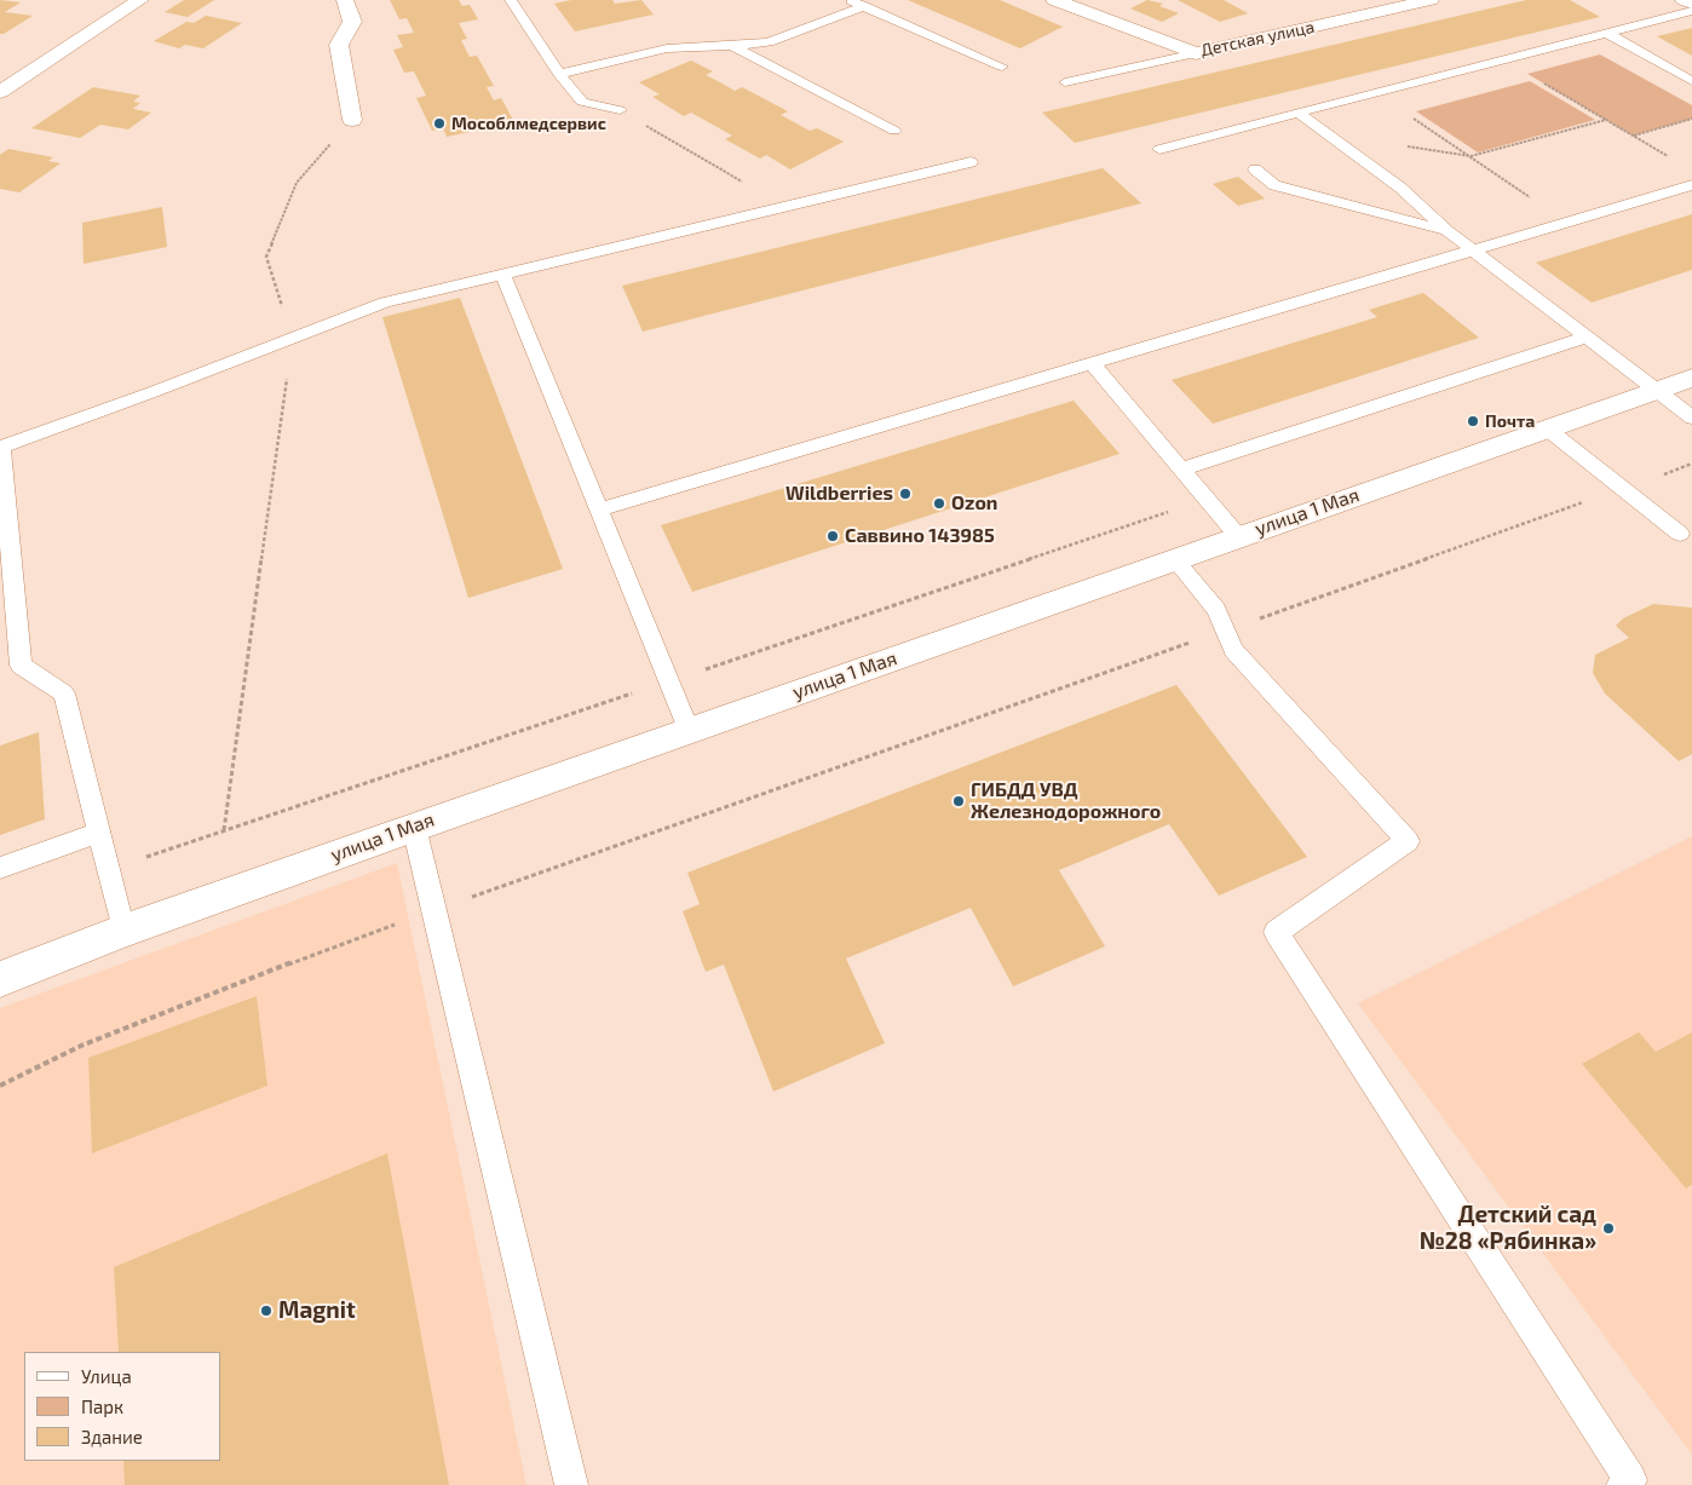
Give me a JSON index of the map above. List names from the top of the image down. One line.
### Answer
{"streets":{"street":["Детская улица","улица 1 Мая"]},"places":["Мособлмедсервис","Почта","Wildberries","Ozon","Саввино 143985","ГИБДД УВД Железнодорожного","Детский сад №28 «Рябинка»","Magnit"],"legend":["Улица","Парк","Здание"]}
